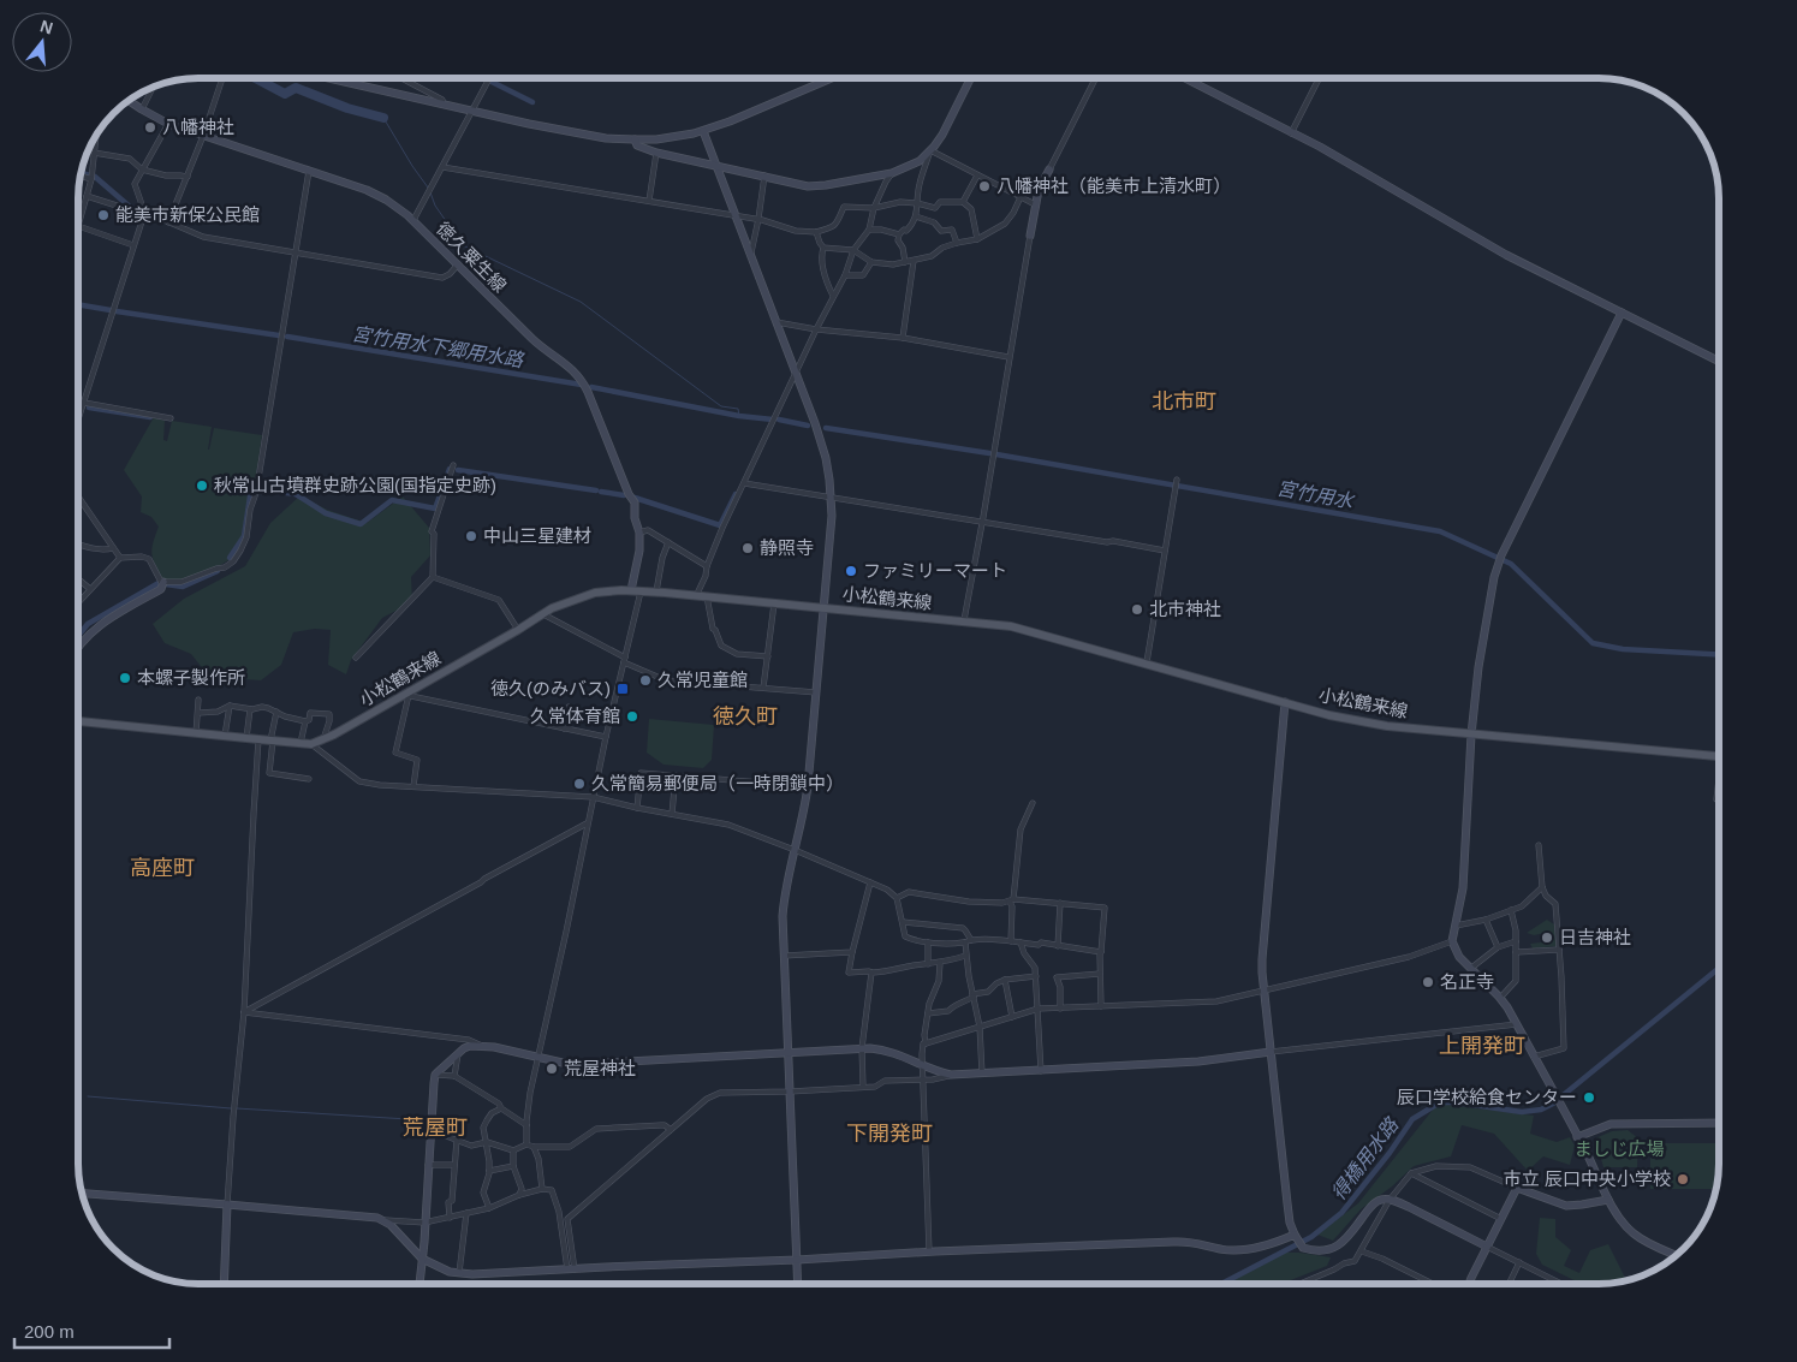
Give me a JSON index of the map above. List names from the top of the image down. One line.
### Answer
{"streets":{"main road":["小松鶴来線"],"street":["徳久粟生線"]},"crossings":[["徳久粟生線","小松鶴来線"]],"districts":["北市町","徳久町","高座町","上開発町","荒屋町","下開発町"],"water":["宮竹用水下郷用水路","宮竹用水","得橋用水路"],"parks":["ましじ広場"],"places":{"other":["八幡神社","八幡神社（能美市上清水町）","能美市新保公民館","秋常山古墳群史跡公園(国指定史跡)","中山三星建材","静照寺","ファミリーマート","北市神社","本螺子製作所","久常児童館","久常体育館","久常簡易郵便局（一時閉鎖中）","日吉神社","名正寺","荒屋神社","辰口学校給食センター","市立 辰口中央小学校"],"transit":["徳久(のみバス)"]},"scale_bar":"200 m","north":"top"}
